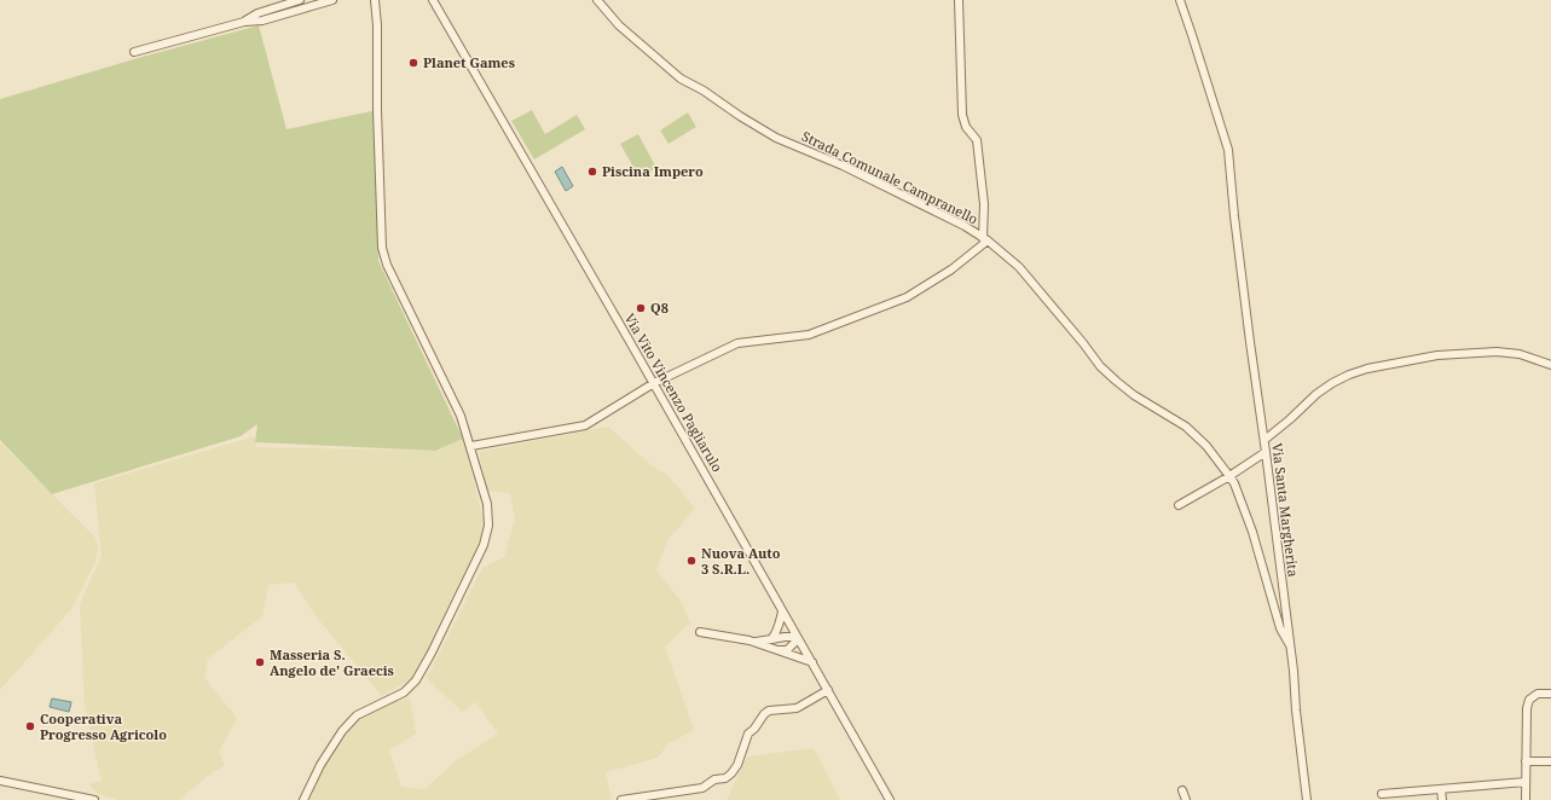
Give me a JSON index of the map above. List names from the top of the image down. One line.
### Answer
{"streets":{"street":["Strada Comunale Campranello","Via Vito Vincenzo Pagliarulo","Via Santa Margherita"]},"crossings":[["Strada Comunale Campranello","Via Santa Margherita"]],"places":["Planet Games","Piscina Impero","Q8","Nuova Auto 3 S.R.L.","Masseria S. Angelo de' Graecis","Cooperativa Progresso Agricolo"]}
